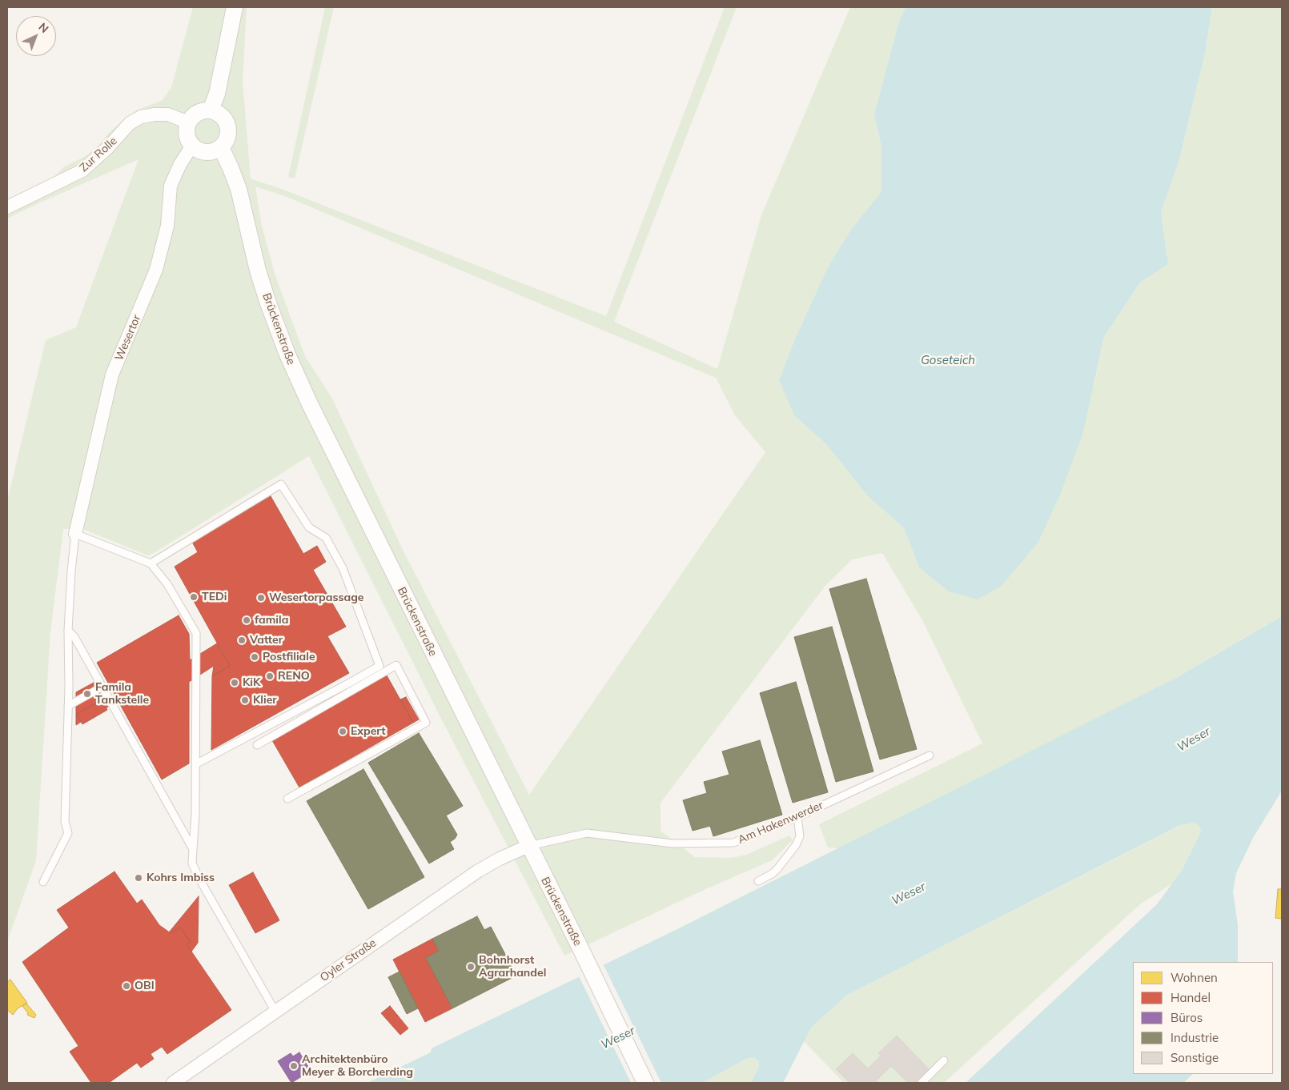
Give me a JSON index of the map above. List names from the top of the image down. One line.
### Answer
{"streets":{"street":["Zur Rolle","Brückenstraße","Wesertor","Oyler Straße"],"lane":["Am Hakenwerder"]},"crossings":[["Zur Rolle","Brückenstraße"],["Zur Rolle","Wesertor"],["Brückenstraße","Wesertor"],["Brückenstraße","Am Hakenwerder"],["Brückenstraße","Oyler Straße"],["Am Hakenwerder","Oyler Straße"]],"water":["Goseteich","Weser"],"places":["TEDi","Wesertorpassage","famila","Vatter","Postfiliale","RENO","KiK","Famila Tankstelle","Klier","Expert","Kohrs Imbiss","Bohnhorst Agrarhandel","OBI","Architektenbüro Meyer & Borcherding"],"legend":["Wohnen","Handel","Büros","Industrie","Sonstige"],"north":"top right"}
